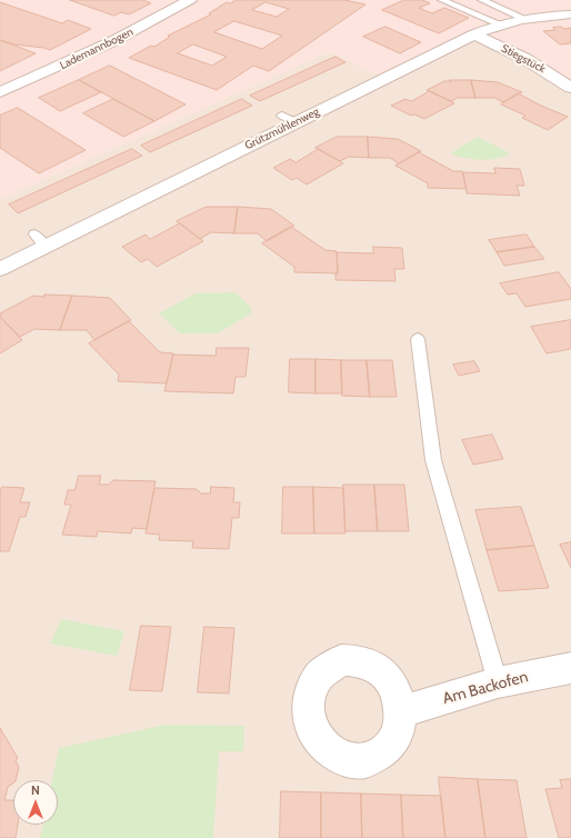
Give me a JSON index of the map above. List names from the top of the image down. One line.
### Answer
{"streets":{"street":["Lademannbogen","Stiegstück","Grützmühlenweg","Am Backofen"]},"crossings":[["Stiegstück","Grützmühlenweg"]],"north":"top"}
